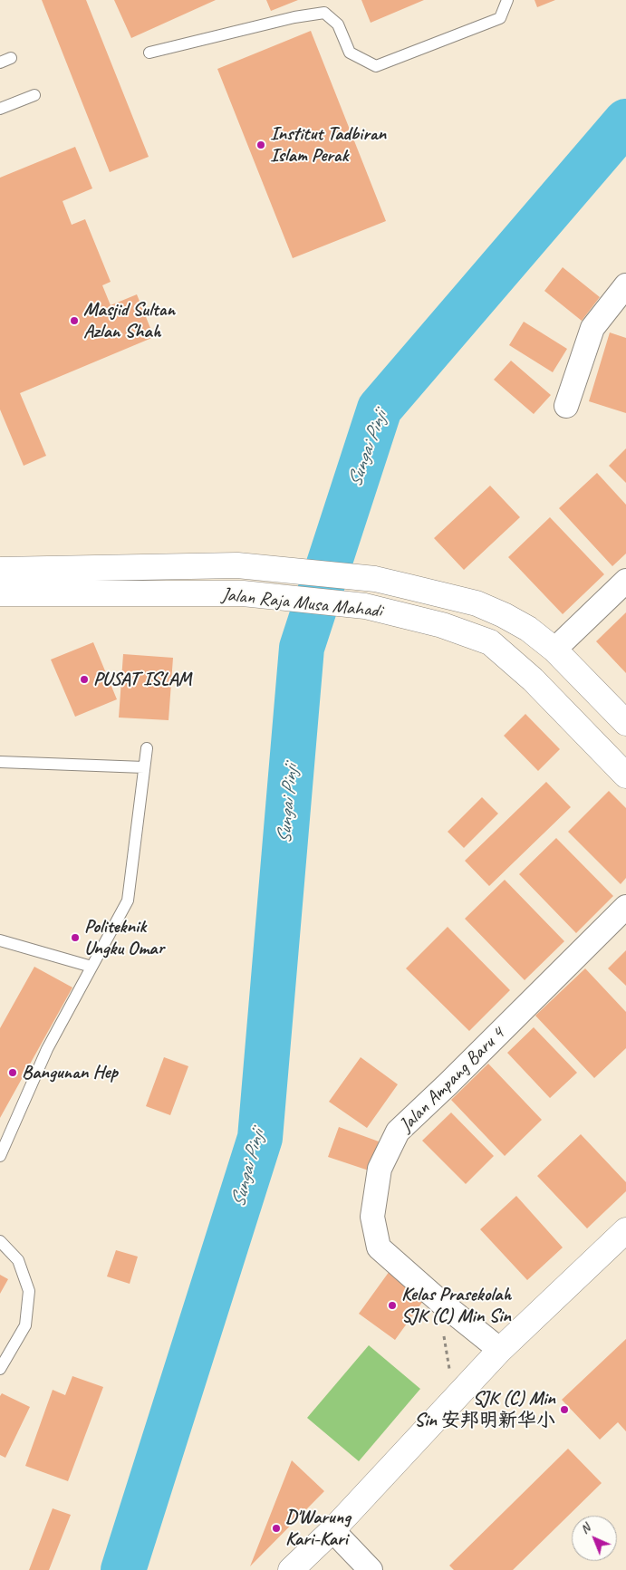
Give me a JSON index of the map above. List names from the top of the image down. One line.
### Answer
{"streets":{"main road":["Jalan Raja Musa Mahadi"],"street":["Jalan Ampang Baru 4"]},"water":["Sungai Pinji"],"places":["Institut Tadbiran Islam Perak","Masjid Sultan Azlan Shah","PUSAT ISLAM","Politeknik Ungku Omar","Bangunan Hep","Kelas Prasekolah SJK (C) Min Sin","SJK (C) Min Sin 安邦明新华小","D'Warung Kari-Kari"],"north":"top left"}
